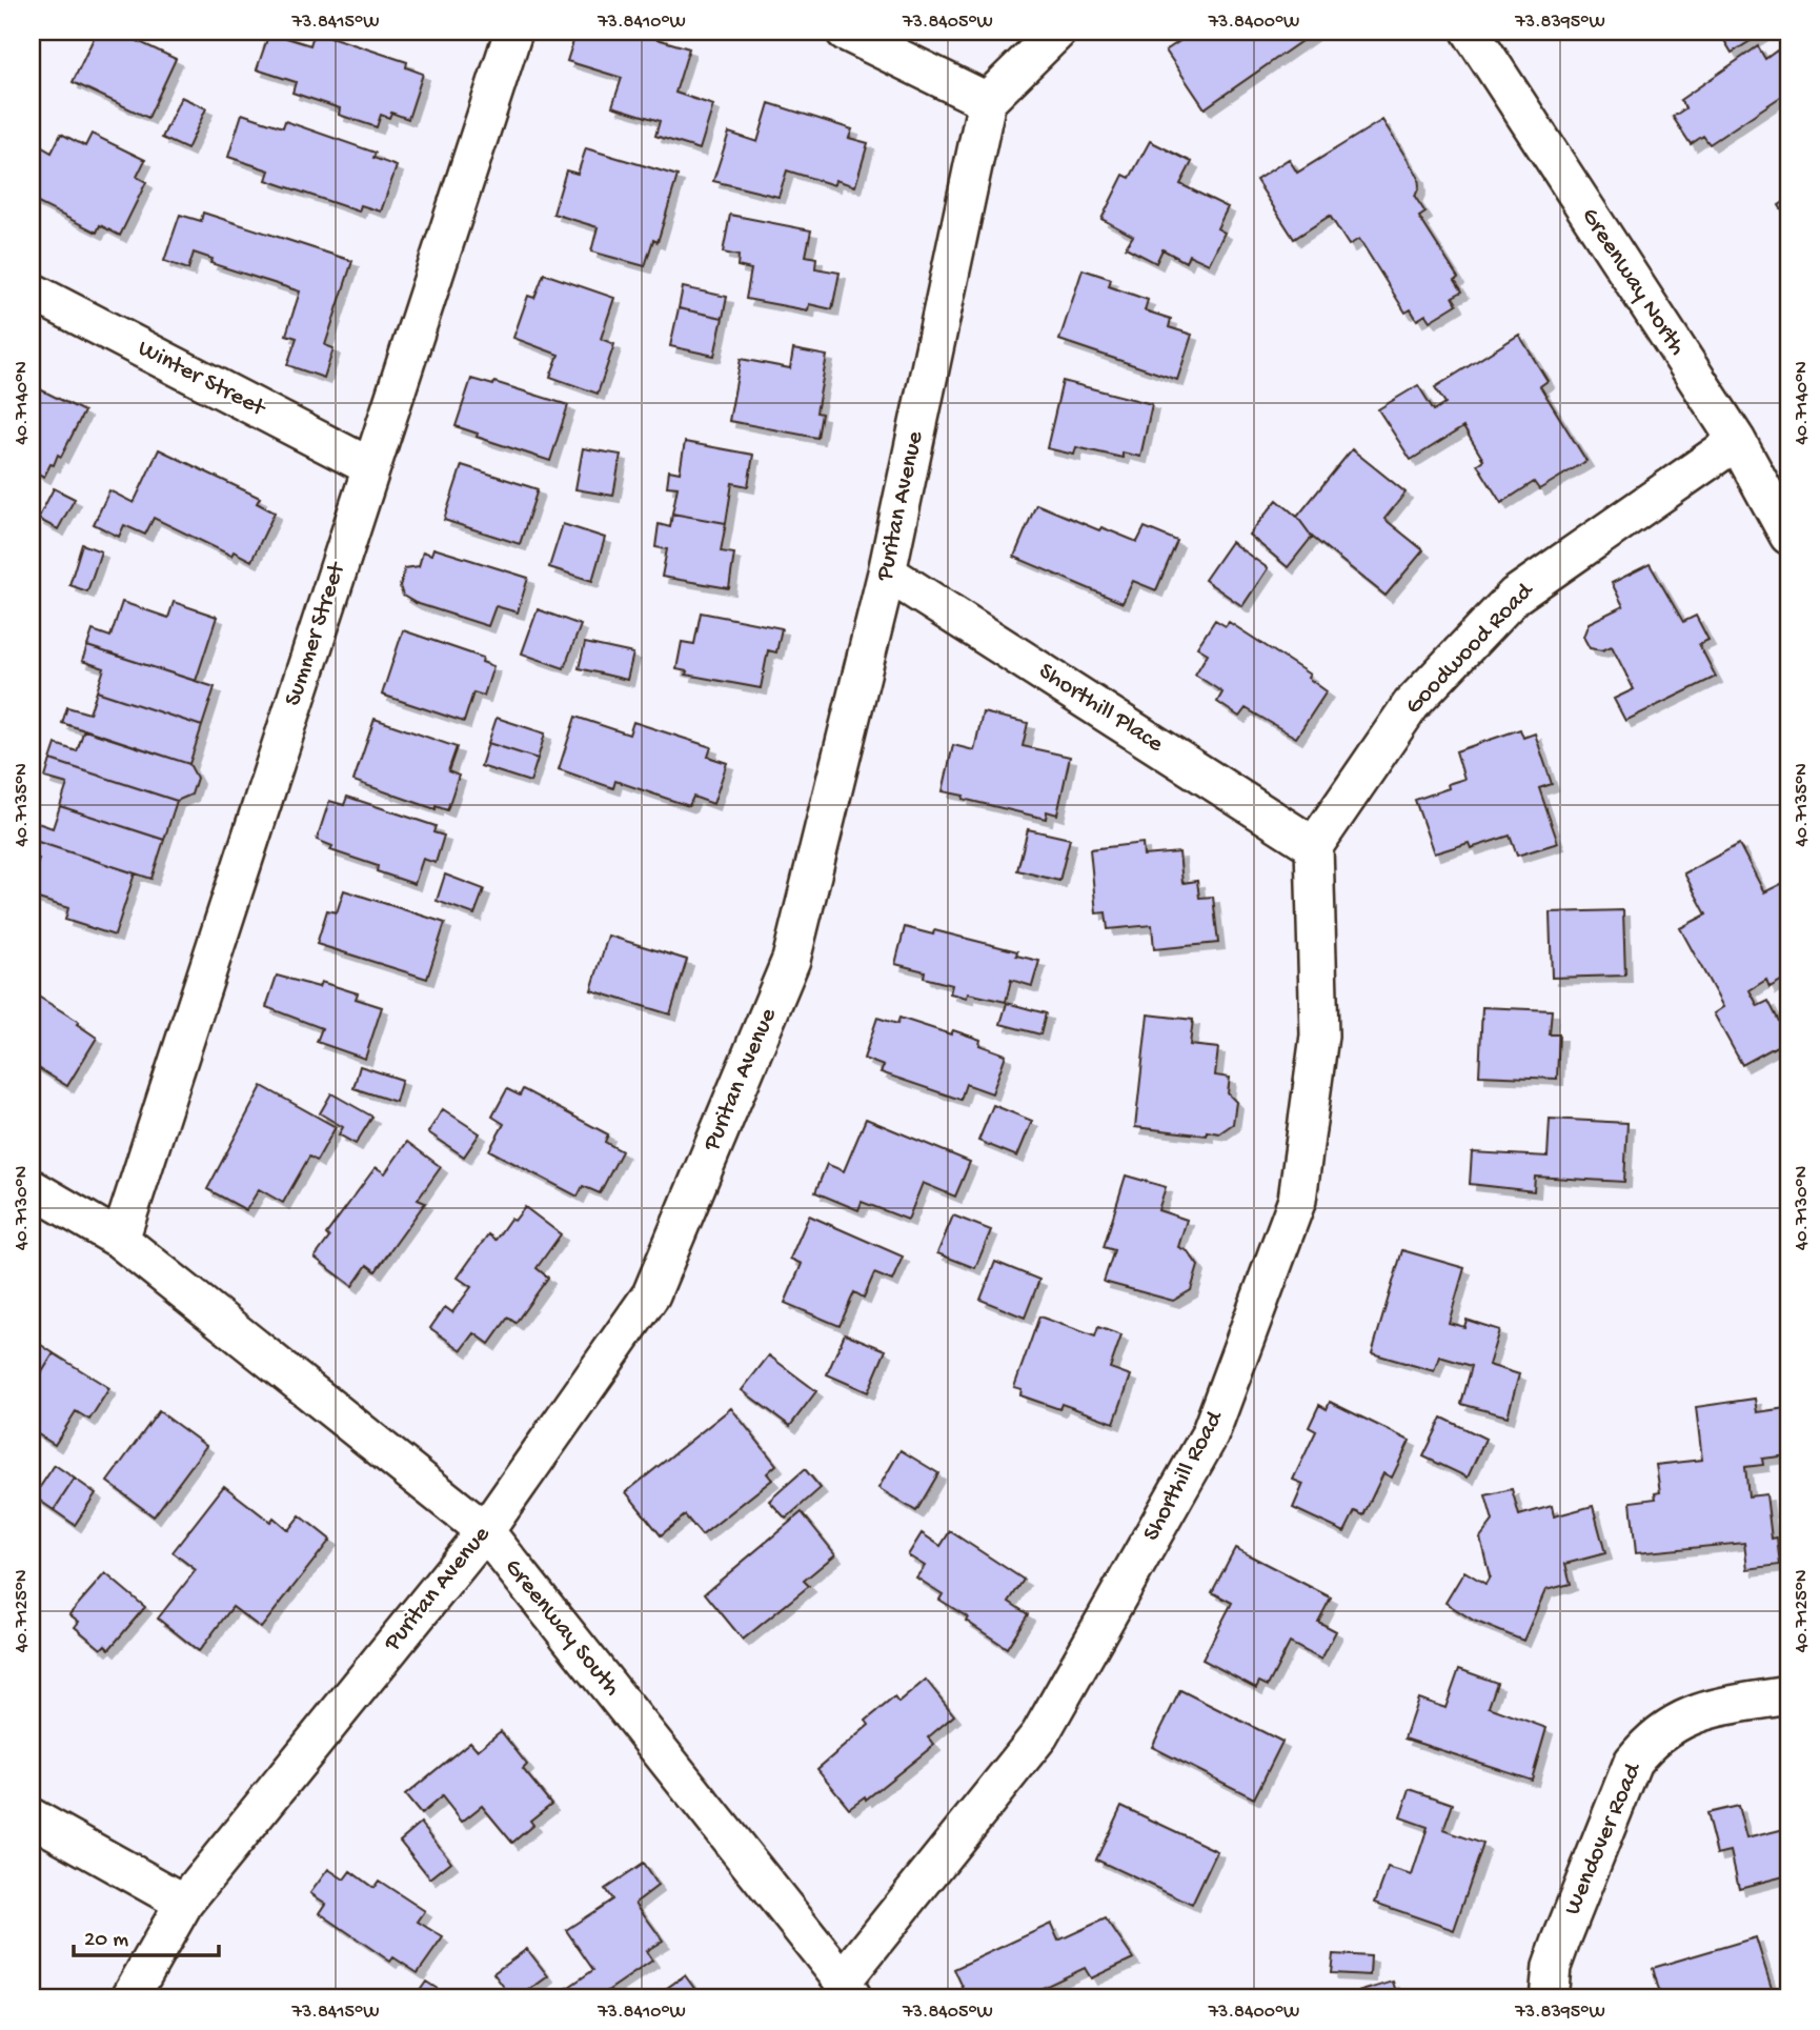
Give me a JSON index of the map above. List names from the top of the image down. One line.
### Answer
{"streets":{"street":["Greenway North","Winter Street","Puritan Avenue","Summer Street","Goodwood Road","Shorthill Place","Shorthill Road","Greenway South","Wendover Road"]},"crossings":[["Greenway North","Goodwood Road"],["Winter Street","Summer Street"],["Puritan Avenue","Shorthill Place"],["Puritan Avenue","Greenway South"],["Summer Street","Greenway South"],["Goodwood Road","Shorthill Place"],["Goodwood Road","Shorthill Road"],["Shorthill Place","Shorthill Road"],["Shorthill Road","Greenway South"]],"scale_bar":"20 m","coordinates":["73.8415°W","73.8410°W","73.8405°W","73.8400°W","73.8395°W","40.7140°N","40.7135°N","40.7130°N","40.7125°N"]}
